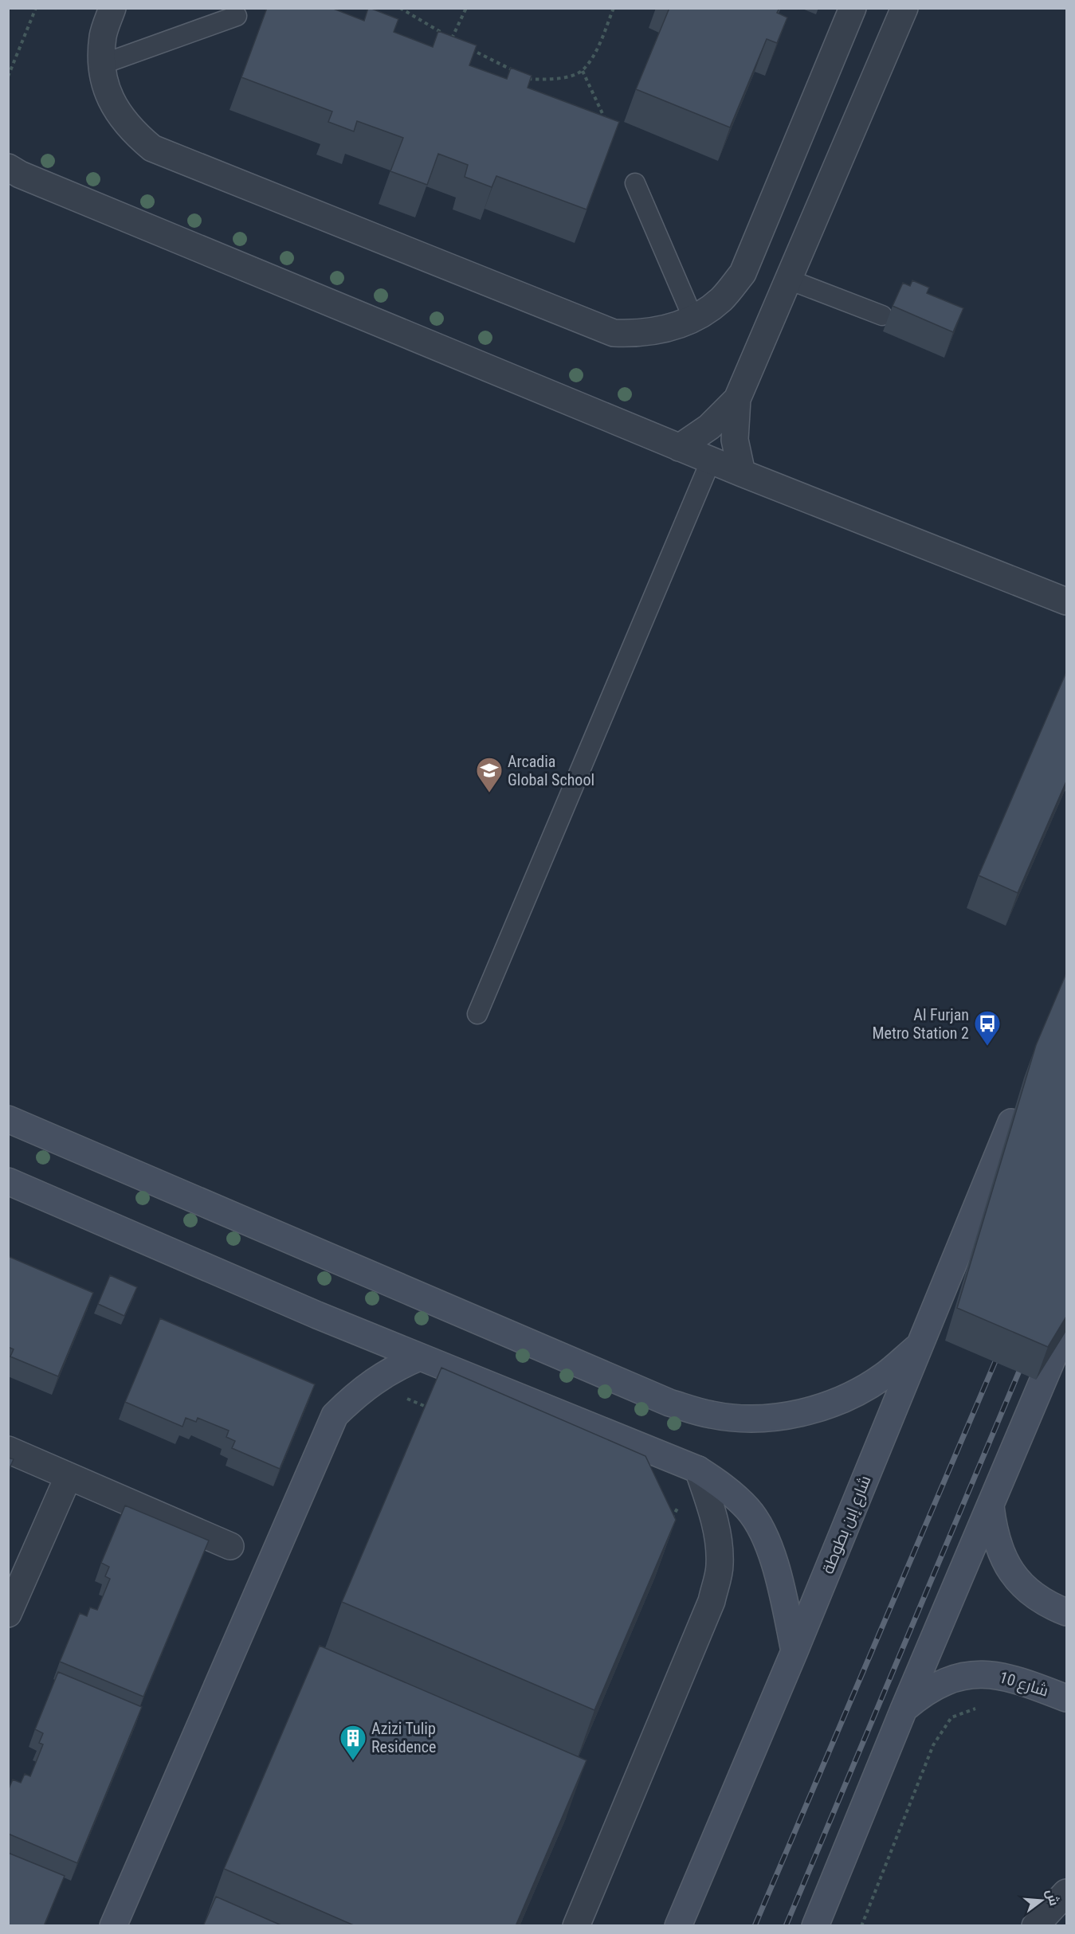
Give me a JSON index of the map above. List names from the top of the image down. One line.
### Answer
{"streets":{"street":["شارع إبن بطوطة","شارع 10"]},"places":{"school or university":["Arcadia Global School"],"bus stop":["Al Furjan Metro Station 2"],"building":["Azizi Tulip Residence"]},"north":"right"}
